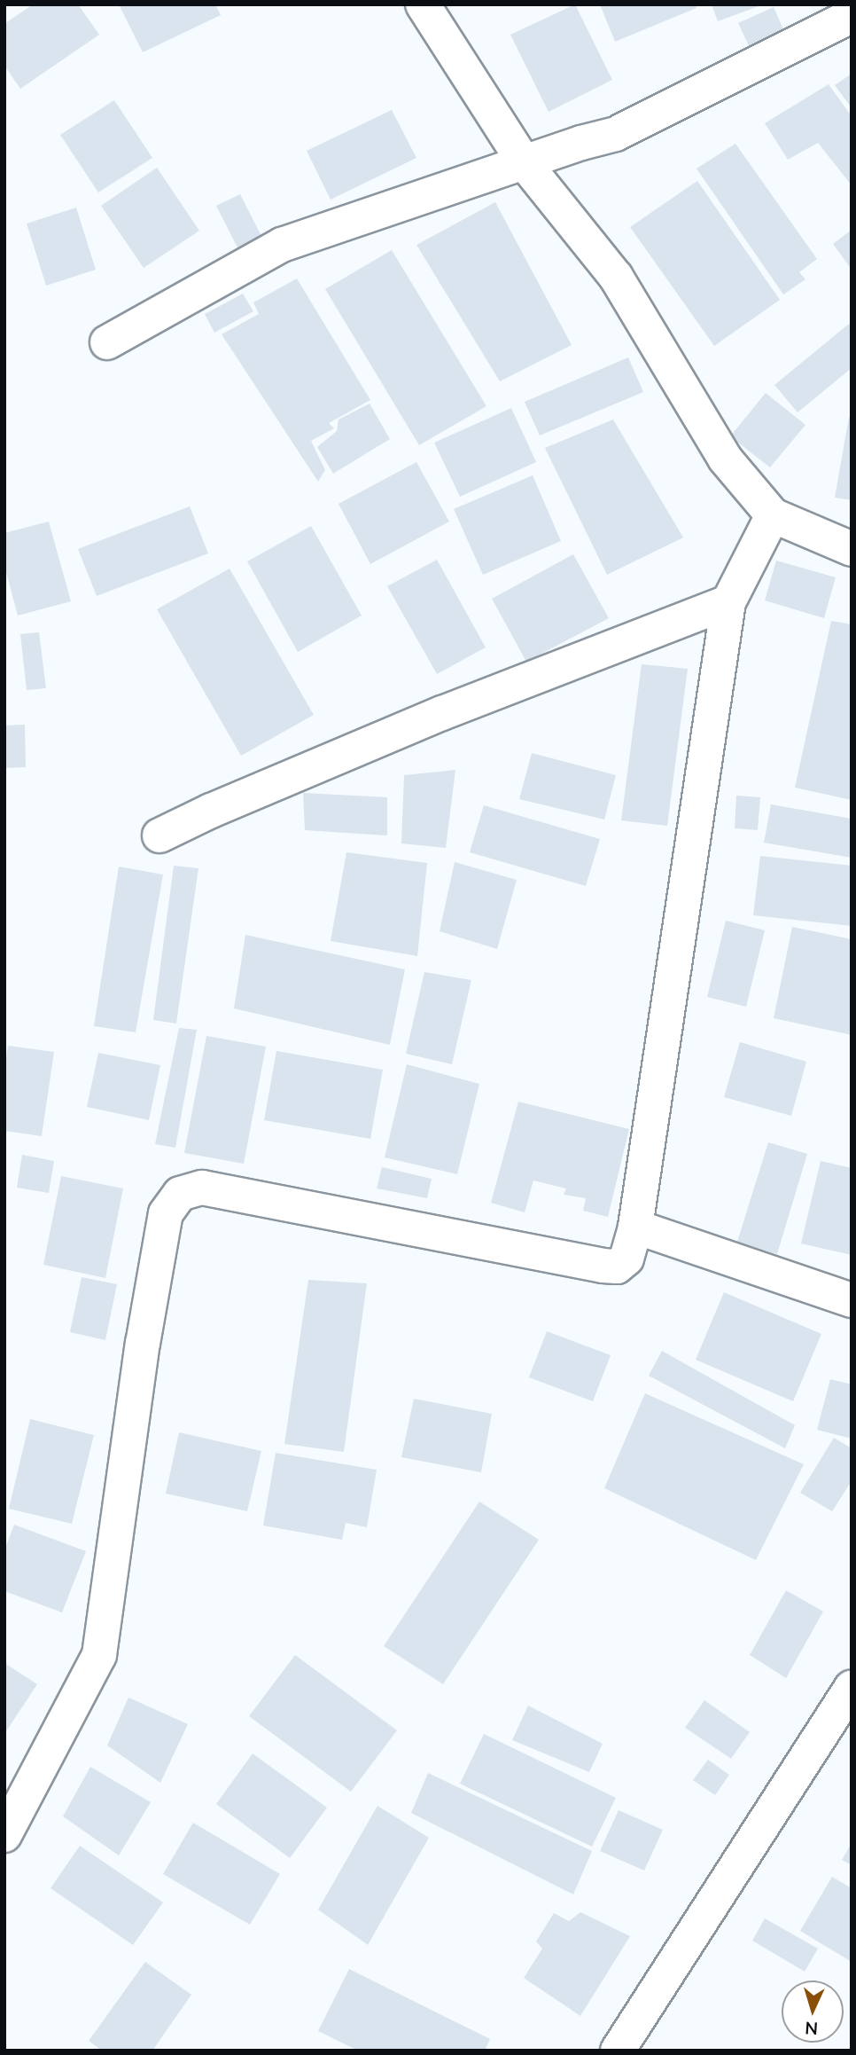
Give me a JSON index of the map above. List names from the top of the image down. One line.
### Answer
{"north":"bottom"}
